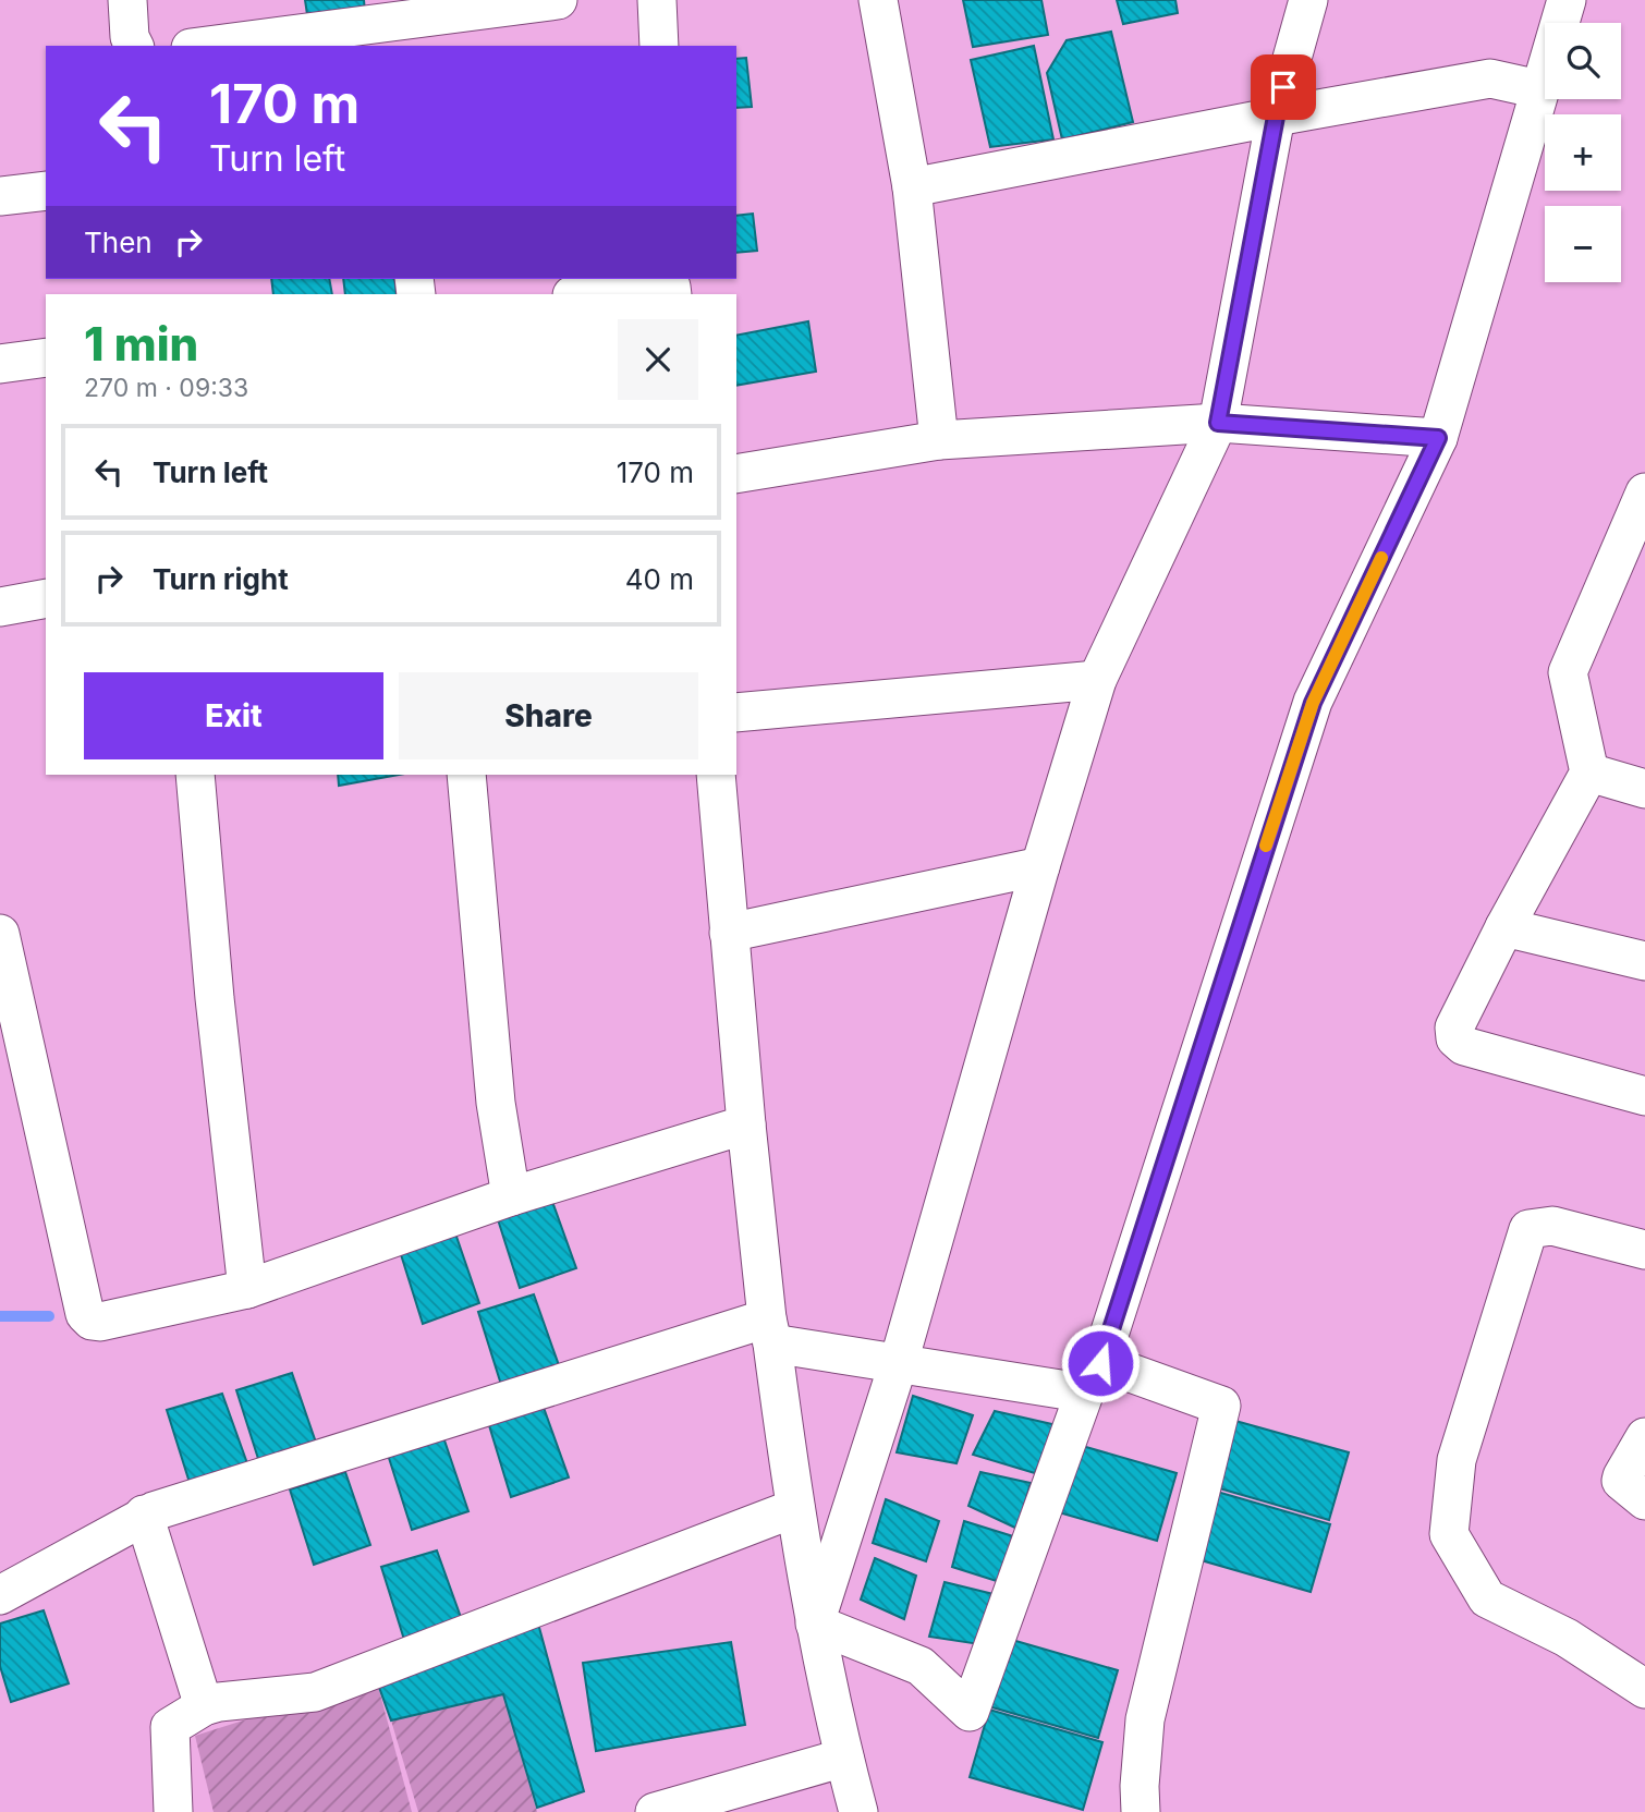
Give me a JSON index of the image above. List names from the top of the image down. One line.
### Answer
{"page":{"map_buttons":["+","−"],"turn":["170 m","Turn left"],"then":"Then","heading":["1 min","270 m · 09:33"],"list":[{"name":"Turn left","value":"170 m"},{"name":"Turn right","value":"40 m"}],"buttons":["Exit","Share"]}}
